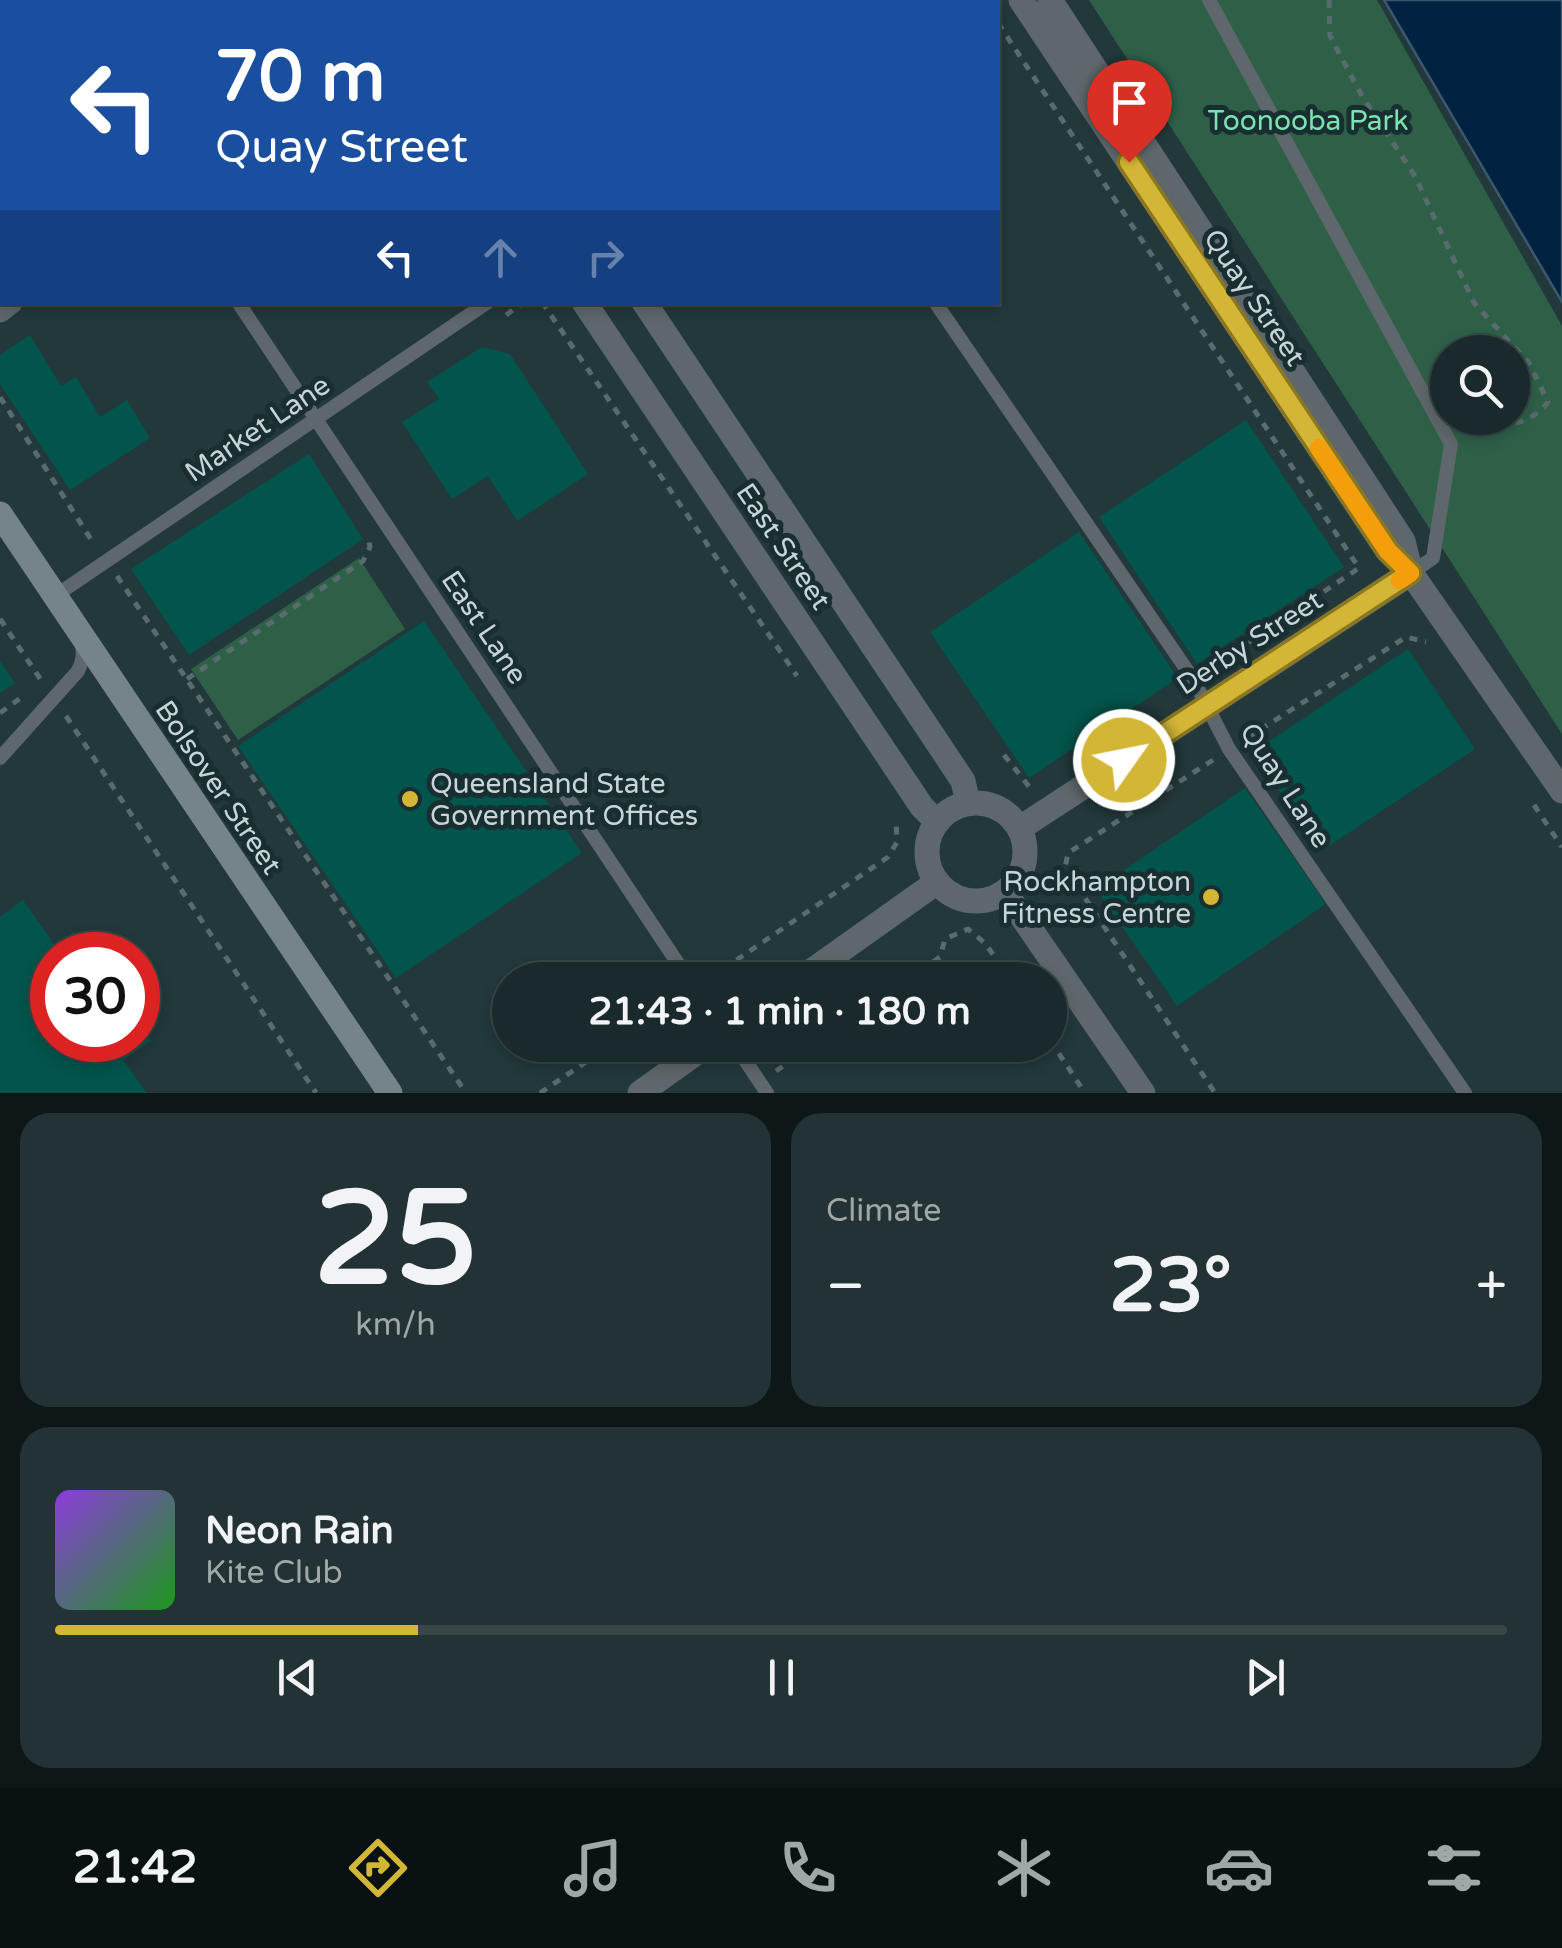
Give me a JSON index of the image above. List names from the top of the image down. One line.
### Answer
{"streets":{"main road":["Bolsover Street"],"street":["Quay Street","East Street","Derby Street"],"lane":["Market Lane","East Lane","Quay Lane"]},"crossings":[["Quay Street","Derby Street"],["Market Lane","East Lane"],["Market Lane","Bolsover Street"],["East Street","Derby Street"],["Derby Street","Quay Lane"]],"parks":["Toonooba Park"],"places":["Queensland State Government Offices","Rockhampton Fitness Centre"],"page":{"turn":["70 m","Quay Street"],"limit":"30","trip":"21:43 · 1 min · 180 m","tile":[["25","km/h"],"Climate"],"heat":["−","23°","+"],"song":["Neon Rain","Kite Club"],"tabs":"21:42"}}
